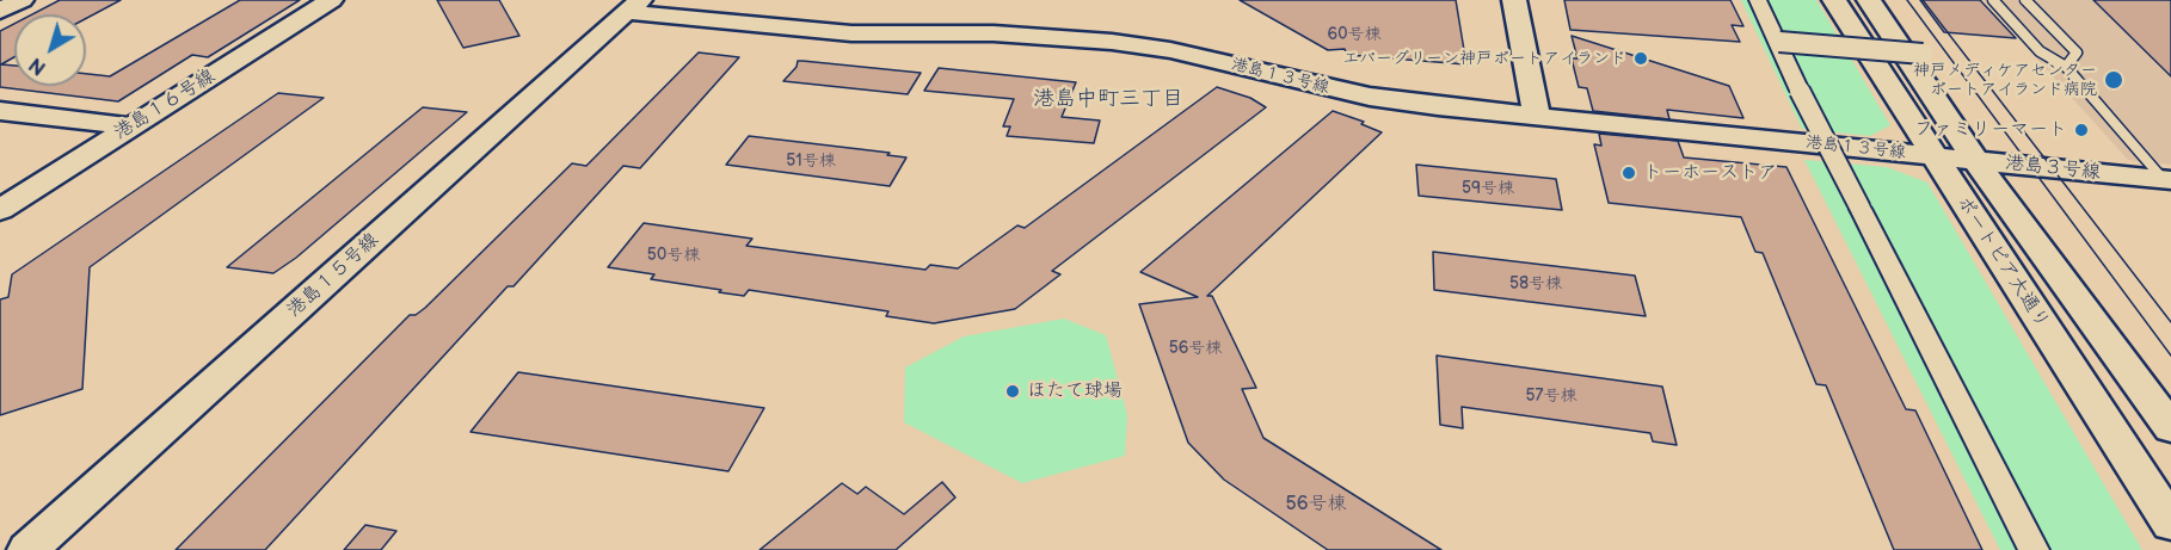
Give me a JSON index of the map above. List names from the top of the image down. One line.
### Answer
{"streets":{"street":["港島１３号線","港島１６号線","港島３号線","ポートピア大通り","港島１５号線"]},"crossings":[["港島１３号線","港島３号線"],["港島１３号線","ポートピア大通り"],["港島１３号線","港島１５号線"],["港島３号線","ポートピア大通り"]],"districts":["港島中町三丁目"],"places":["エバーグリーン神戸ポートアイランド","神戸メディケアセンター ポートアイランド病院","ファミリーマート","トーホーストア","ほたて球場"],"house_numbers":["60号棟","51号棟","59号棟","50号棟","58号棟","56号棟","57号棟","56号棟"],"north":"bottom left"}
